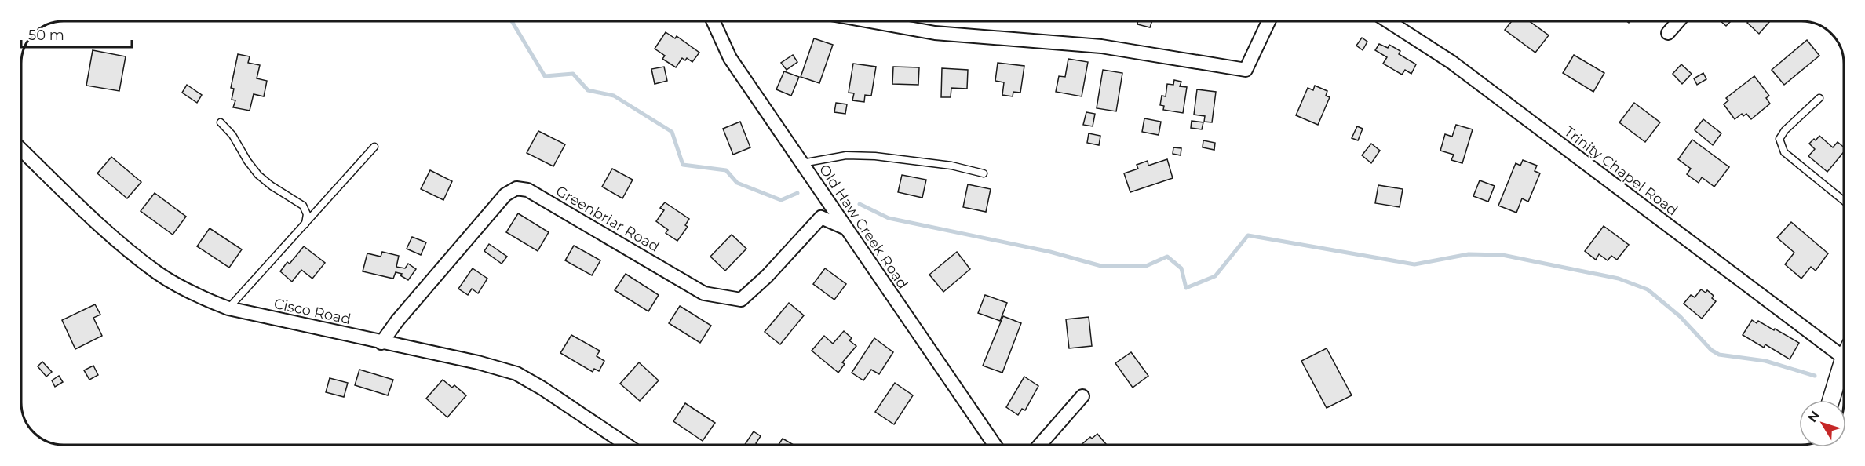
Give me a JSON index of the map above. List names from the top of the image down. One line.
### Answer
{"streets":{"street":["Trinity Chapel Road","Greenbriar Road","Old Haw Creek Road","Cisco Road"]},"crossings":[["Greenbriar Road","Old Haw Creek Road"],["Greenbriar Road","Cisco Road"]],"scale_bar":"50 m","north":"top left"}
